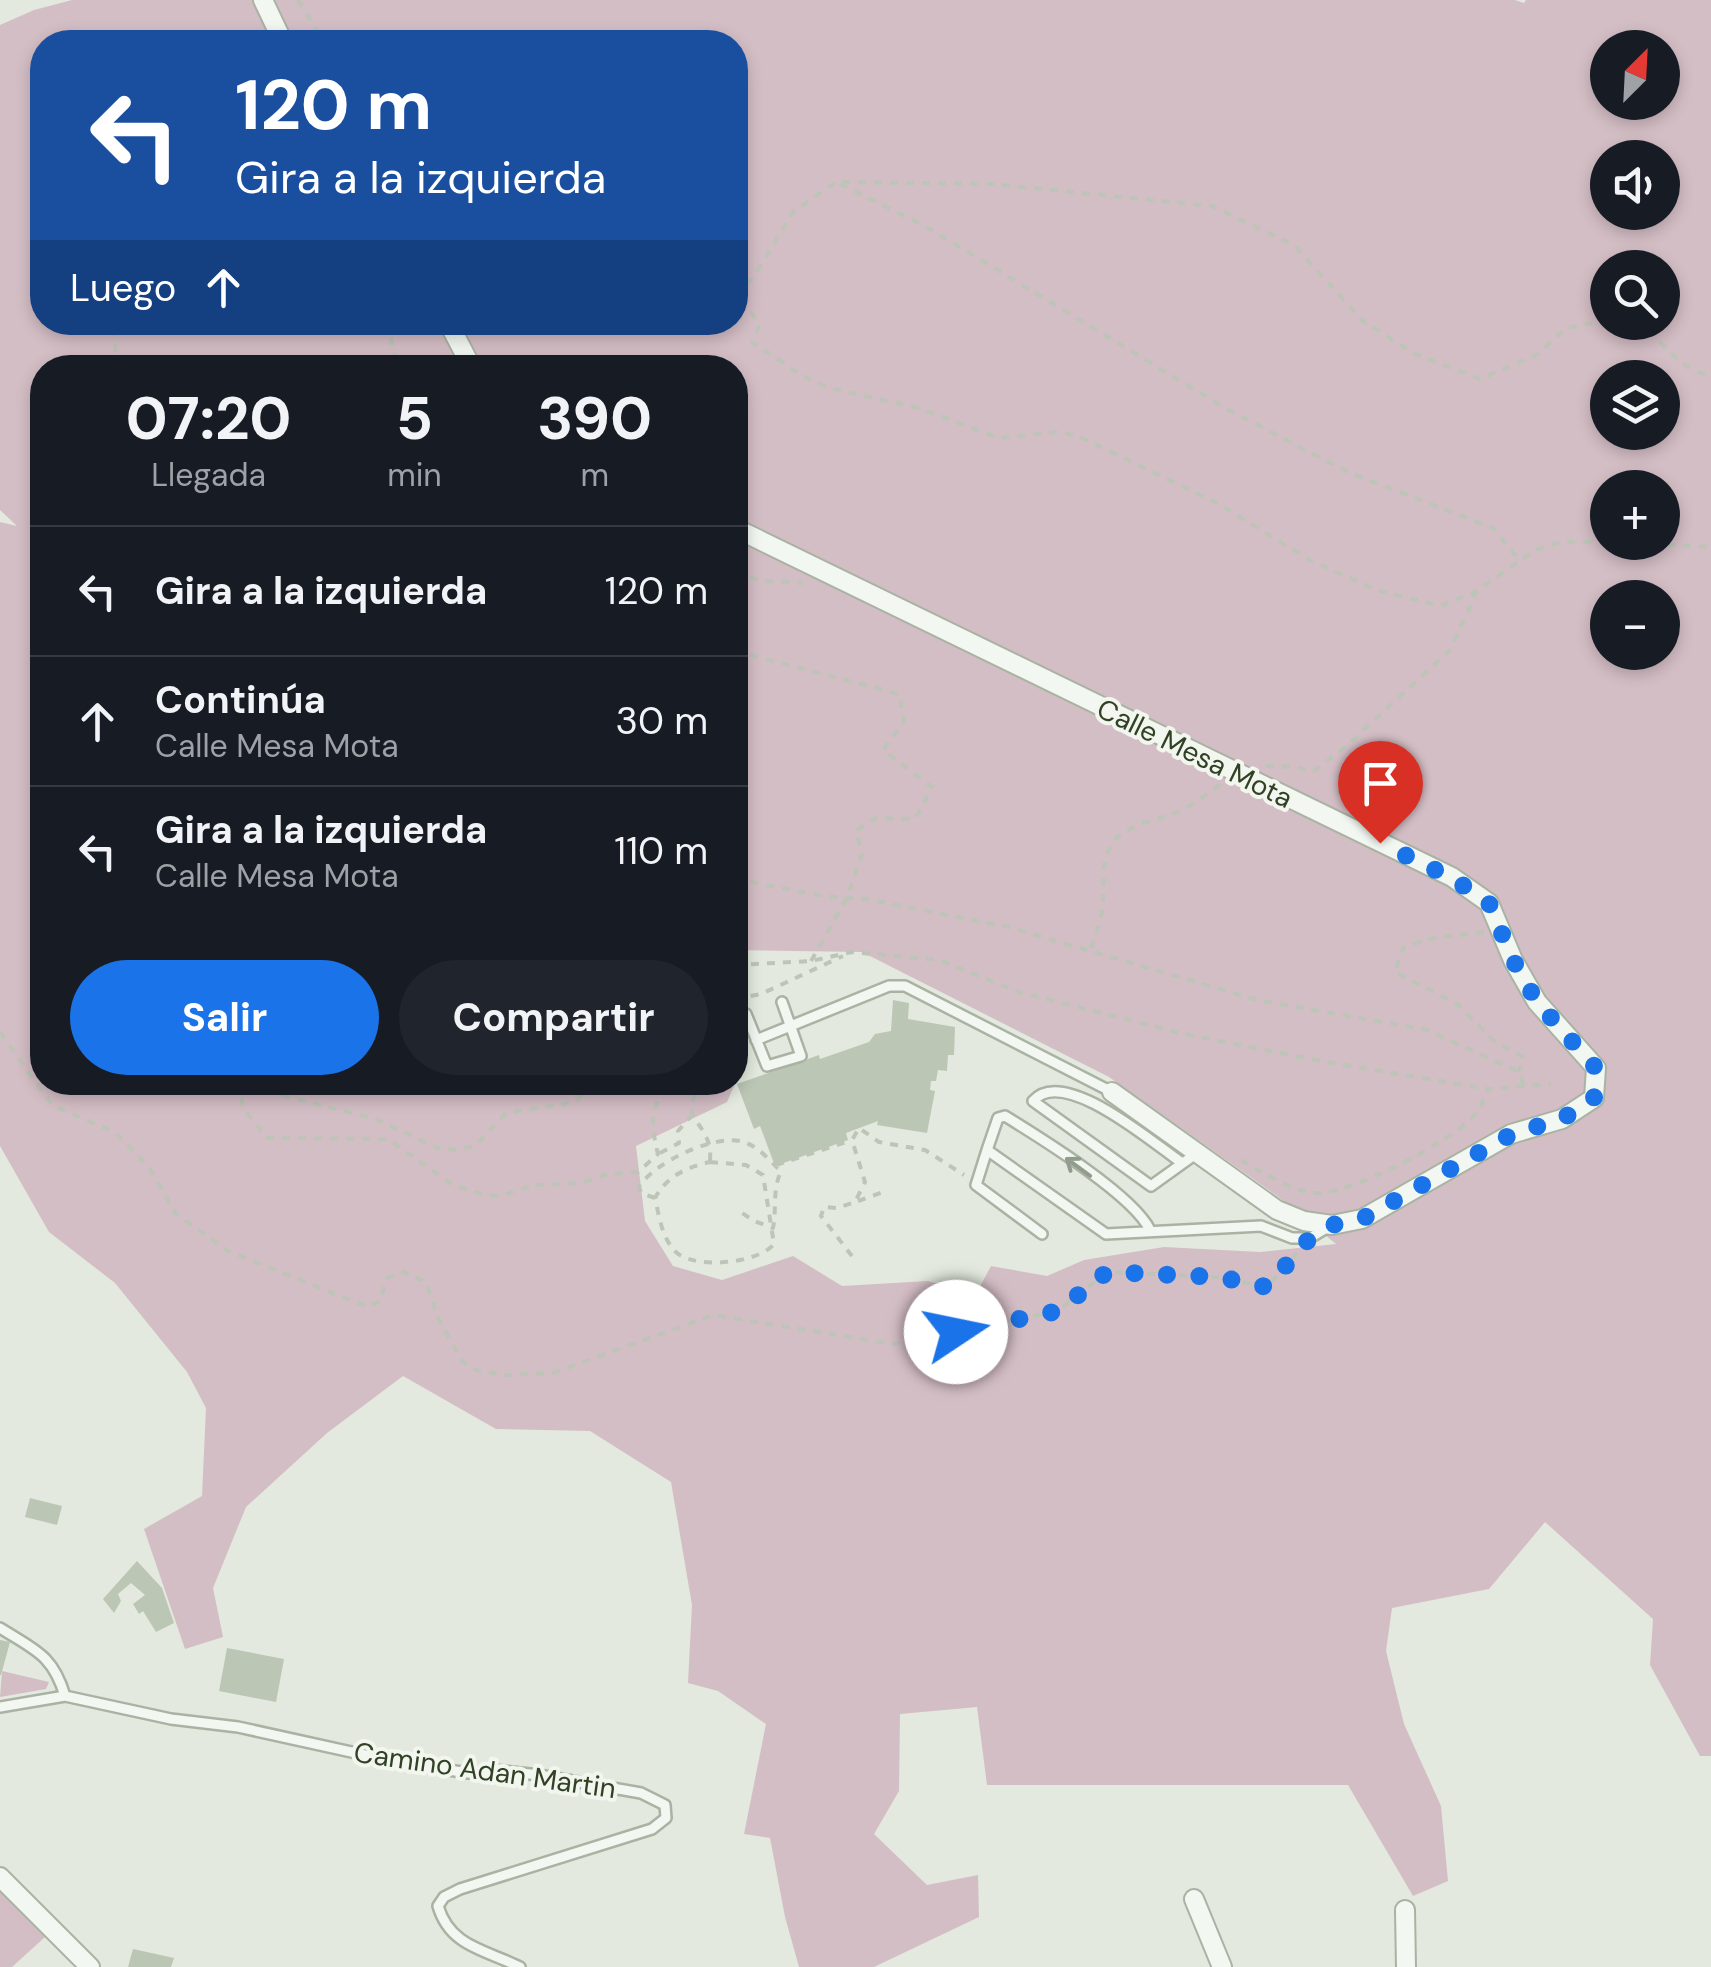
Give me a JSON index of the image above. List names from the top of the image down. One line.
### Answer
{"streets":{"street":["Calle Mesa Mota"],"lane":["Camino Adan Martin"]},"north":"top right","page":{"map_buttons":["+","−"],"turn":["120 m","Gira a la izquierda"],"then":"Luego","eta":["07:20","Llegada","5","min","390","m"],"list":[{"name":"Gira a la izquierda","value":"120 m"},{"name":"Continúa","note":"Calle Mesa Mota","value":"30 m"},{"name":"Gira a la izquierda","note":"Calle Mesa Mota","value":"110 m"}],"buttons":["Salir","Compartir"]}}
